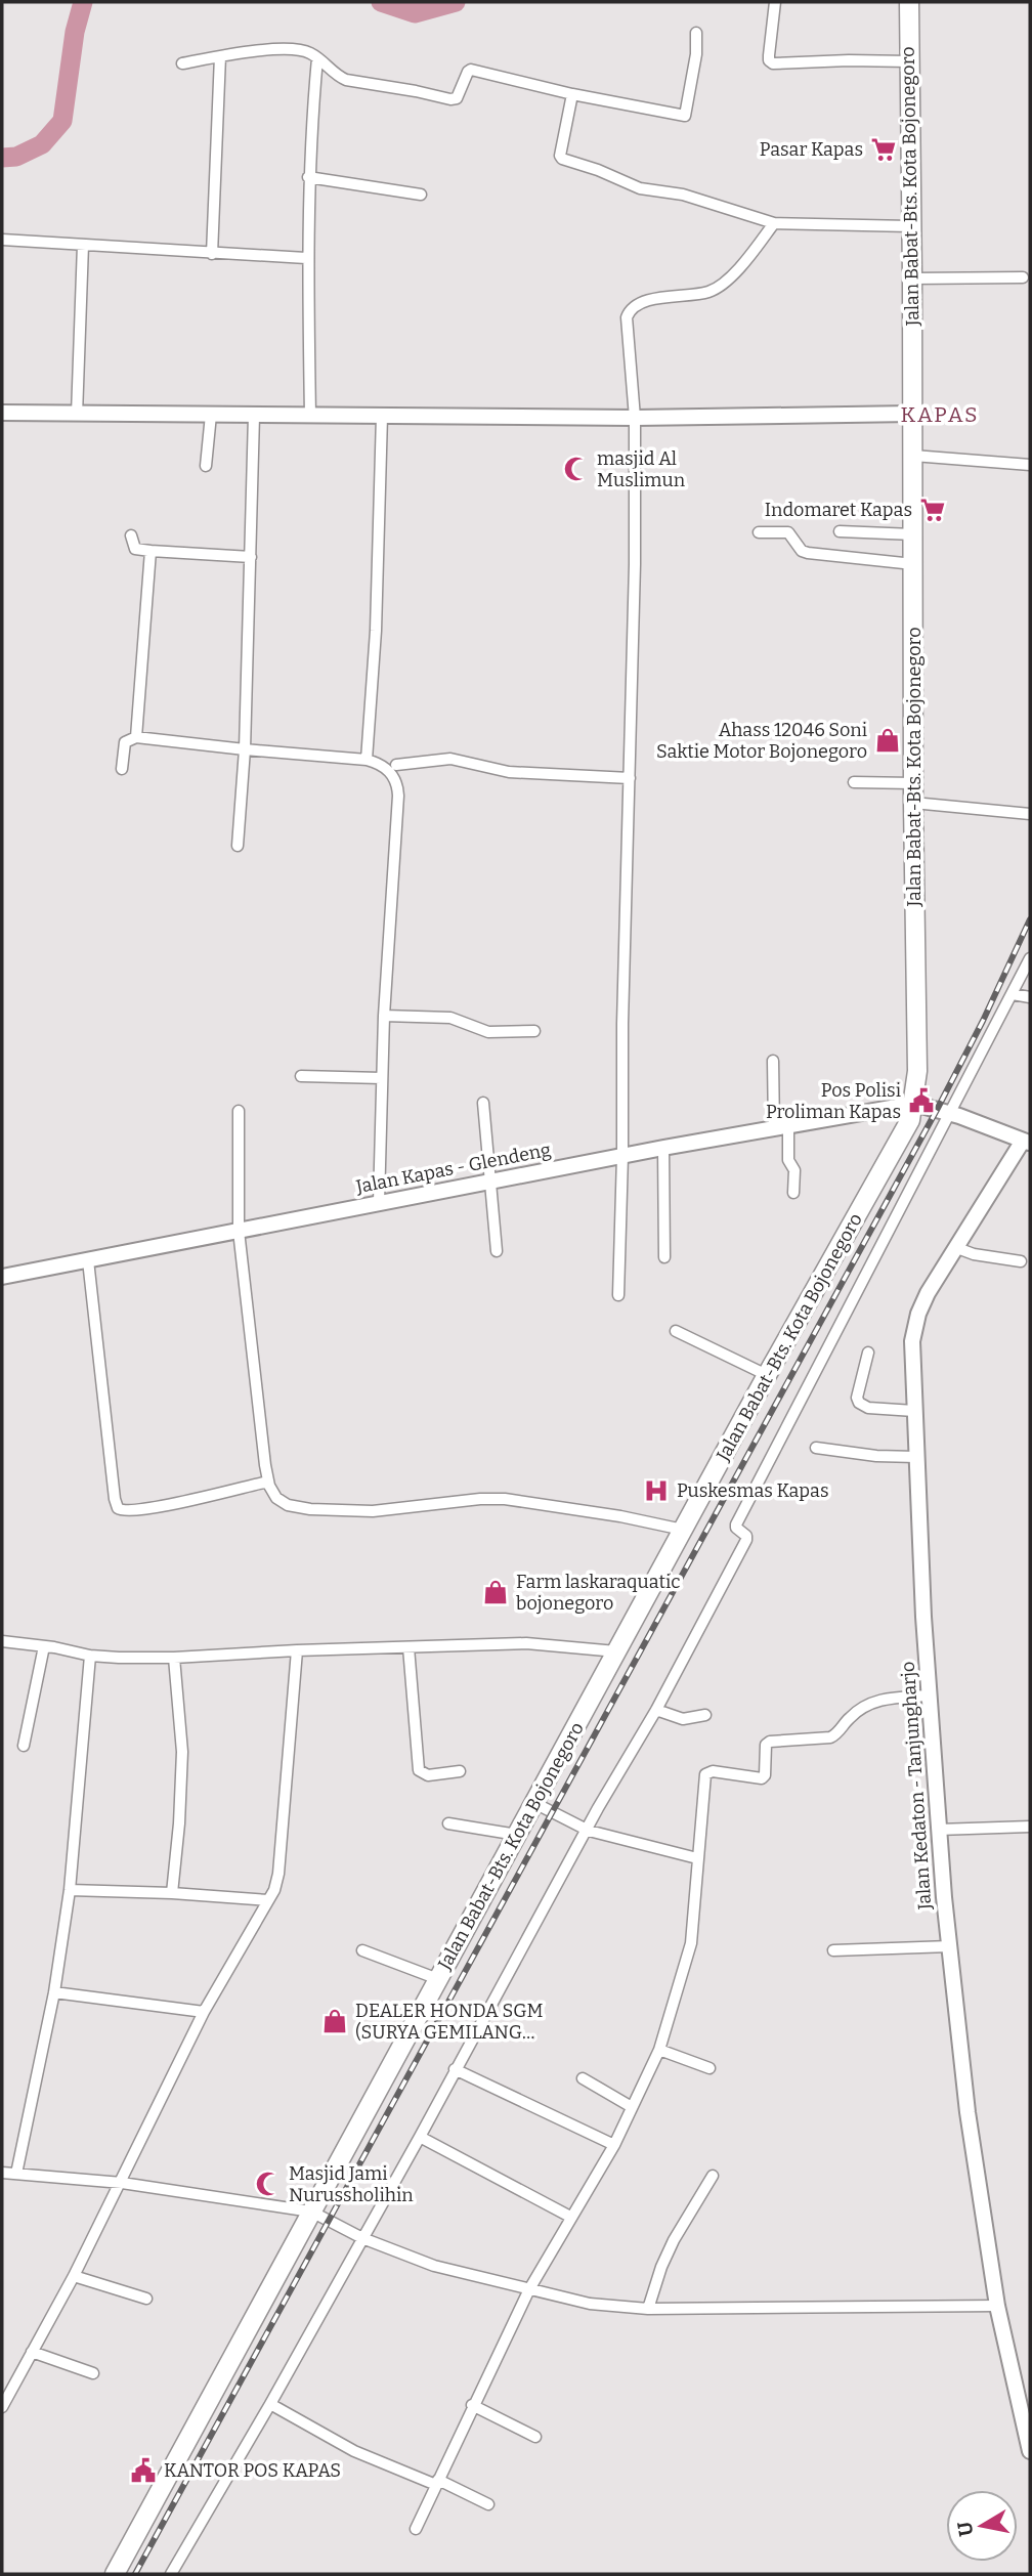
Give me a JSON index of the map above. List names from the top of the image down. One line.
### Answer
{"streets":{"highway":["Jalan Babat-Bts. Kota Bojonegoro"],"street":["Jalan Kapas - Glendeng","Jalan Kedaton - Tanjungharjo"]},"crossings":[["Jalan Babat-Bts. Kota Bojonegoro","Jalan Kapas - Glendeng"]],"districts":["KAPAS"],"places":{"supermarket":["Pasar Kapas","Indomaret Kapas"],"mosque":["masjid Al Muslimun","Masjid Jami Nurussholihin"],"shop":["Ahass 12046 Soni Saktie Motor Bojonegoro","Farm laskaraquatic bojonegoro","DEALER HONDA SGM (SURYA GEMILANG…"],"public building":["Pos Polisi Proliman Kapas","KANTOR POS KAPAS"],"hospital":["Puskesmas Kapas"]},"north":"left"}
